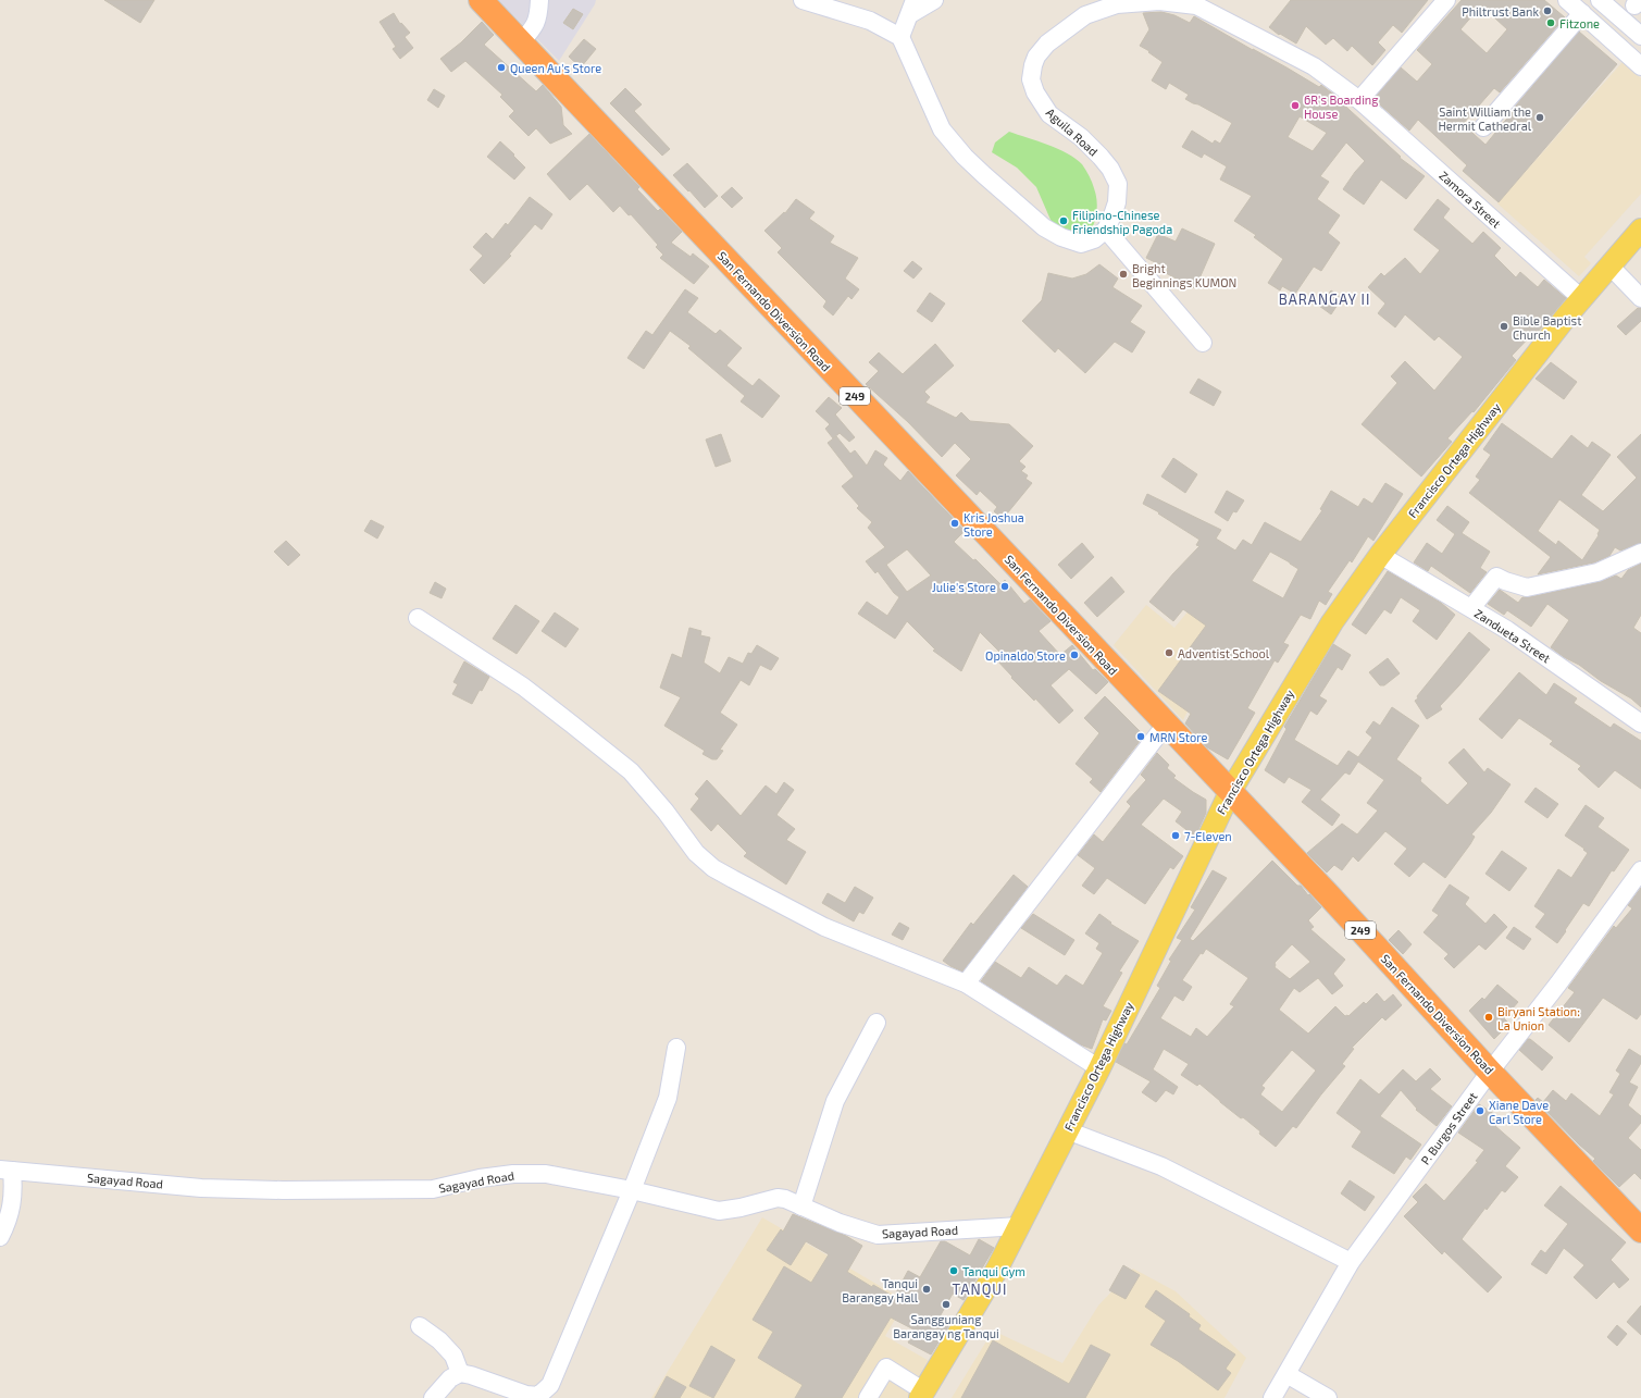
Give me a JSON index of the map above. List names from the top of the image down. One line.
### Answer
{"streets":{"highway":["San Fernando Diversion Road","249"],"main road":["Francisco Ortega Highway"],"street":["Aguila Road","Zamora Street","Zandueta Street","P. Burgos Street","Sagayad Road"]},"crossings":[["Aguila Road","Zamora Street"],["Zamora Street","Francisco Ortega Highway"],["San Fernando Diversion Road","Francisco Ortega Highway"],["San Fernando Diversion Road","P. Burgos Street"],["Francisco Ortega Highway","Zandueta Street"],["Francisco Ortega Highway","Sagayad Road"]],"districts":["BARANGAY II","TANQUI"],"places":["Philtrust Bank","Fitzone","Queen Au's Store","6R's Boarding House","Saint William the Hermit Cathedral","Filipino-Chinese Friendship Pagoda","Bright Beginnings KUMON","Bible Baptist Church","Kris Joshua Store","Julie's Store","Adventist School","Opinaldo Store","MRN Store","7-Eleven","Biryani Station: La Union","Xiane Dave Carl Store","Tanqui Gym","Tanqui Barangay Hall","Sangguniang Barangay ng Tanqui"]}
